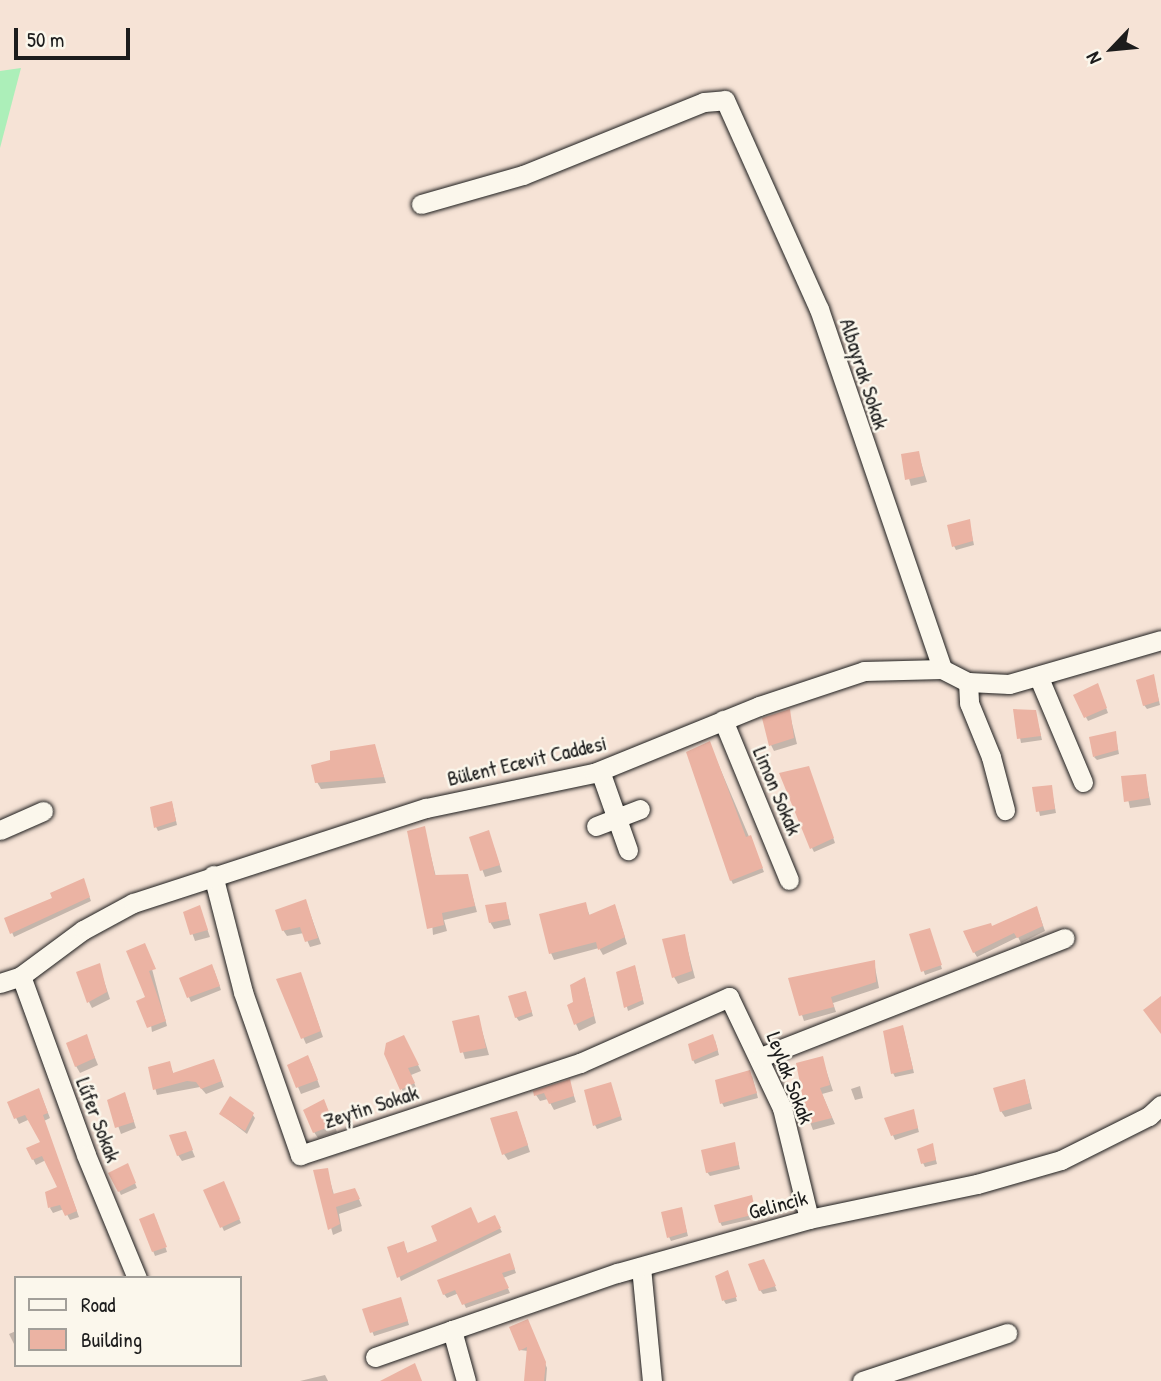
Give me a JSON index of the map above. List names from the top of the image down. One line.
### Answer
{"streets":{"street":["Albayrak Sokak","Bülent Ecevit Caddesi","Limon Sokak","Leylak Sokak","Zeytin Sokak","Lűfer Sokak","Gelincik"]},"crossings":[["Albayrak Sokak","Bülent Ecevit Caddesi"],["Bülent Ecevit Caddesi","Limon Sokak"],["Bülent Ecevit Caddesi","Zeytin Sokak"],["Bülent Ecevit Caddesi","Lűfer Sokak"],["Leylak Sokak","Zeytin Sokak"],["Leylak Sokak","Gelincik"]],"legend":["Road","Building"],"scale_bar":"50 m","north":"bottom left"}
